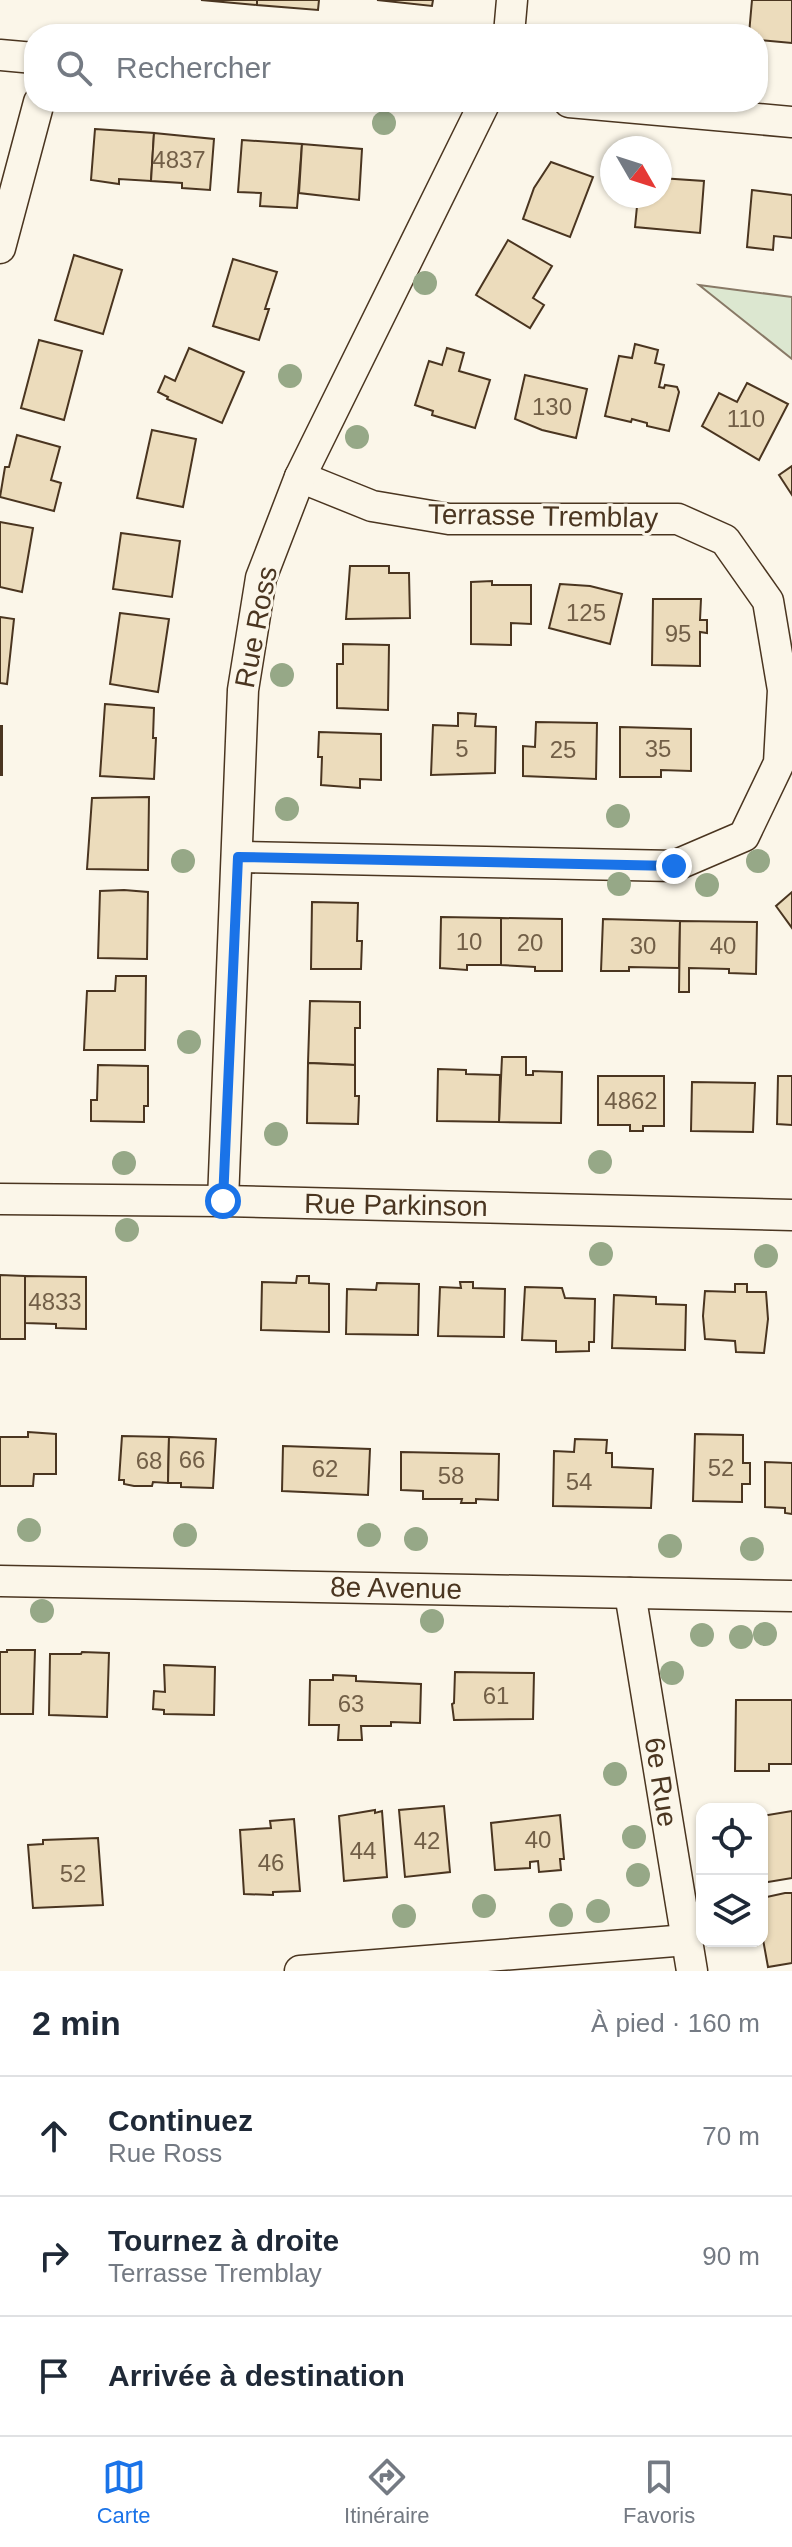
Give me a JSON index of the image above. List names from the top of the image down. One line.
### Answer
{"streets":{"street":["Terrasse Tremblay","Rue Ross","Rue Parkinson","8e Avenue","6e Rue"]},"crossings":[["Terrasse Tremblay","Rue Ross"],["Rue Ross","Rue Parkinson"],["8e Avenue","6e Rue"]],"house_numbers":["4837","130","110","125","95","5","35","25","10","20","30","40","4862","4833","66","68","52","62","58","54","61","63","40","42","44","46","52"],"north":"bottom right","page":{"search":"Rechercher","heading":["2 min","À pied · 160 m"],"list":[["Continuez","Rue Ross","70 m"],["Tournez à droite","Terrasse Tremblay","90 m"],"Arrivée à destination"],"nav":["Carte","Itinéraire","Favoris"]}}
